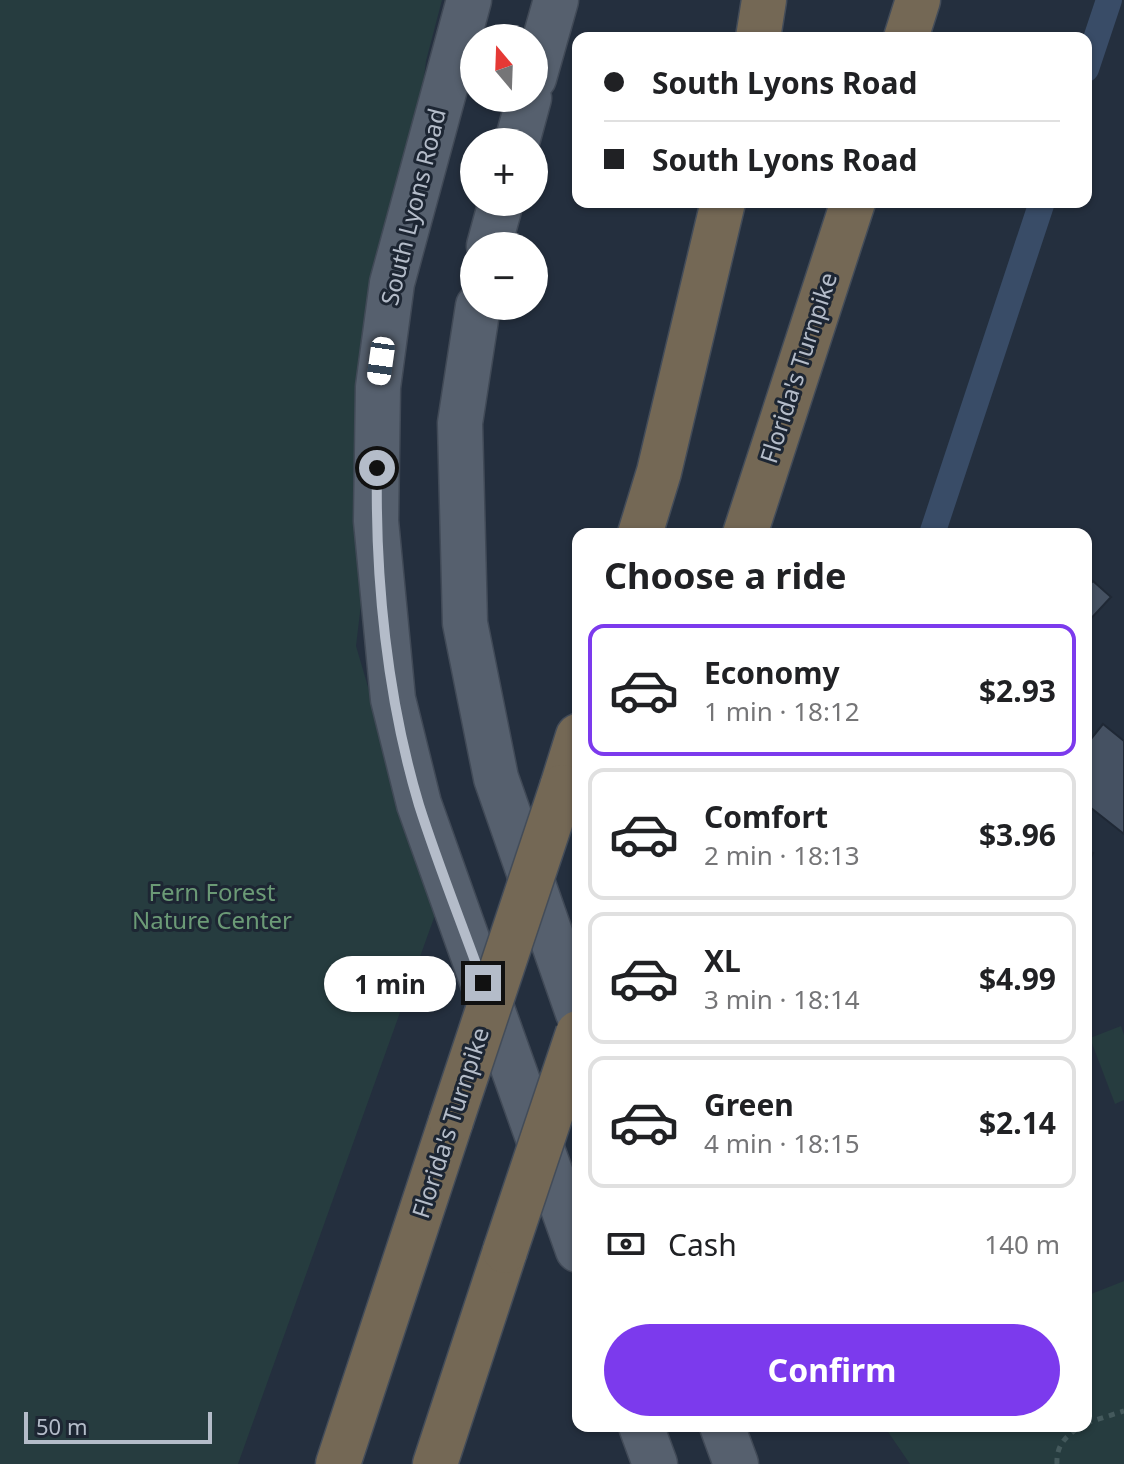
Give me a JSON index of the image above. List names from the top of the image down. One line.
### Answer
{"streets":{"highway":["Florida's Turnpike"],"main road":["South Lyons Road"]},"parks":["Fern Forest Nature Center"],"scale_bar":"50 m","north":"top","page":{"map_buttons":["+","−"],"banner":["South Lyons Road","South Lyons Road"],"heading":"Choose a ride","list":[{"name":"Economy","note":"1 min · 18:12","value":"$2.93"},{"name":"Comfort","note":"2 min · 18:13","value":"$3.96"},{"name":"XL","note":"3 min · 18:14","value":"$4.99"},{"name":"Green","note":"4 min · 18:15","value":"$2.14"}],"bubble":"1 min","pay":["Cash","140 m"],"buttons":"Confirm","scale":"50 m"}}
